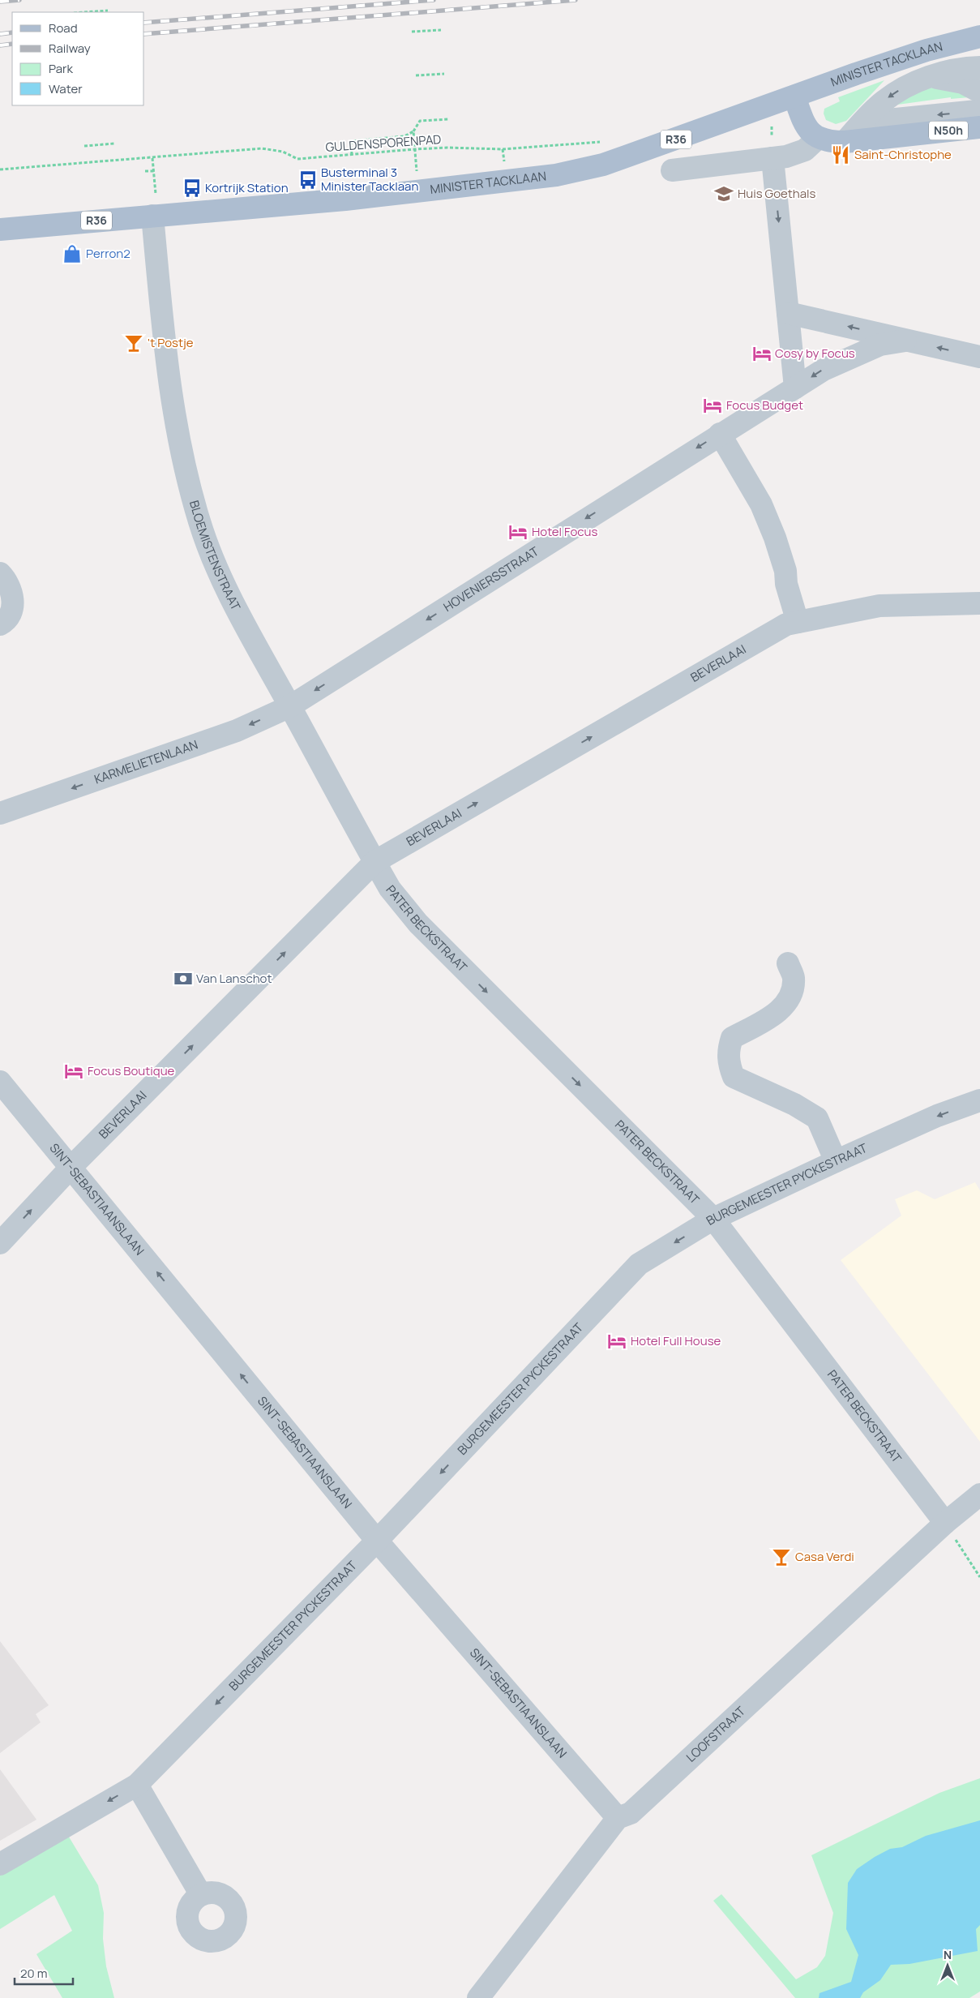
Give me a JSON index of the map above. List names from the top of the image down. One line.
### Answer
{"streets":{"main road":["MINISTER TACKLAAN","N50h","R36"],"street":["BLOEMISTENSTRAAT","HOVENIERSSTRAAT","BEVERLAAI","KARMELIETENLAAN","PATER BECKSTRAAT","BURGEMEESTER PYCKESTRAAT","SINT-SEBASTIAANSLAAN","LOOFSTRAAT"],"path":["GULDENSPORENPAD"]},"crossings":[["MINISTER TACKLAAN","BLOEMISTENSTRAAT"],["BLOEMISTENSTRAAT","HOVENIERSSTRAAT"],["BLOEMISTENSTRAAT","BEVERLAAI"],["BLOEMISTENSTRAAT","KARMELIETENLAAN"],["BLOEMISTENSTRAAT","PATER BECKSTRAAT"],["HOVENIERSSTRAAT","KARMELIETENLAAN"],["BEVERLAAI","PATER BECKSTRAAT"],["BEVERLAAI","SINT-SEBASTIAANSLAAN"],["PATER BECKSTRAAT","BURGEMEESTER PYCKESTRAAT"],["PATER BECKSTRAAT","LOOFSTRAAT"],["BURGEMEESTER PYCKESTRAAT","SINT-SEBASTIAANSLAAN"],["SINT-SEBASTIAANSLAAN","LOOFSTRAAT"]],"one_way":["HOVENIERSSTRAAT","BEVERLAAI","KARMELIETENLAAN","PATER BECKSTRAAT","BURGEMEESTER PYCKESTRAAT","SINT-SEBASTIAANSLAAN"],"places":{"restaurant":["Saint-Christophe"],"bus stop":["Busterminal 3 Minister Tacklaan","Kortrijk Station"],"school or university":["Huis Goethals"],"shop":["Perron2"],"bar":["'t Postje","Casa Verdi"],"hotel":["Cosy by Focus","Focus Budget","Hotel Focus","Focus Boutique","Hotel Full House"],"bank":["Van Lanschot"]},"legend":["Road","Railway","Park","Water"],"scale_bar":"20 m","north":"top"}
